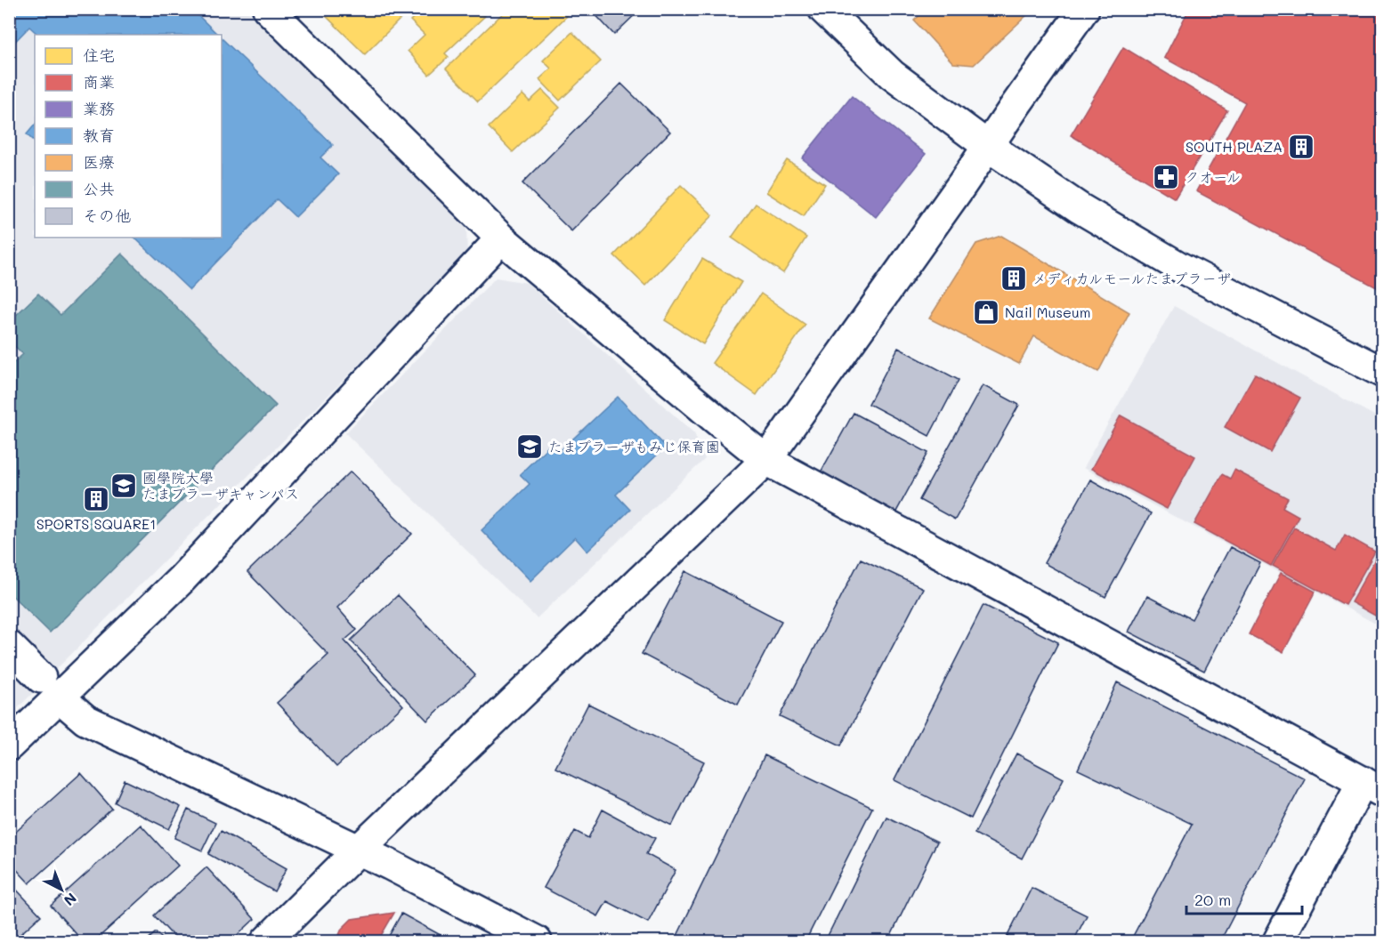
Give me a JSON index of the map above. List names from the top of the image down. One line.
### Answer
{"places":{"building":["SOUTH PLAZA","メディカルモールたまプラーザ","SPORTS SQUARE1"],"pharmacy":["クオール"],"shop":["Nail Museum"],"school or university":["たまプラーザもみじ保育園","國學院大學 たまプラーザキャンパス"]},"legend":["住宅","商業","業務","教育","医療","公共","その他"],"scale_bar":"20 m","north":"bottom right"}
